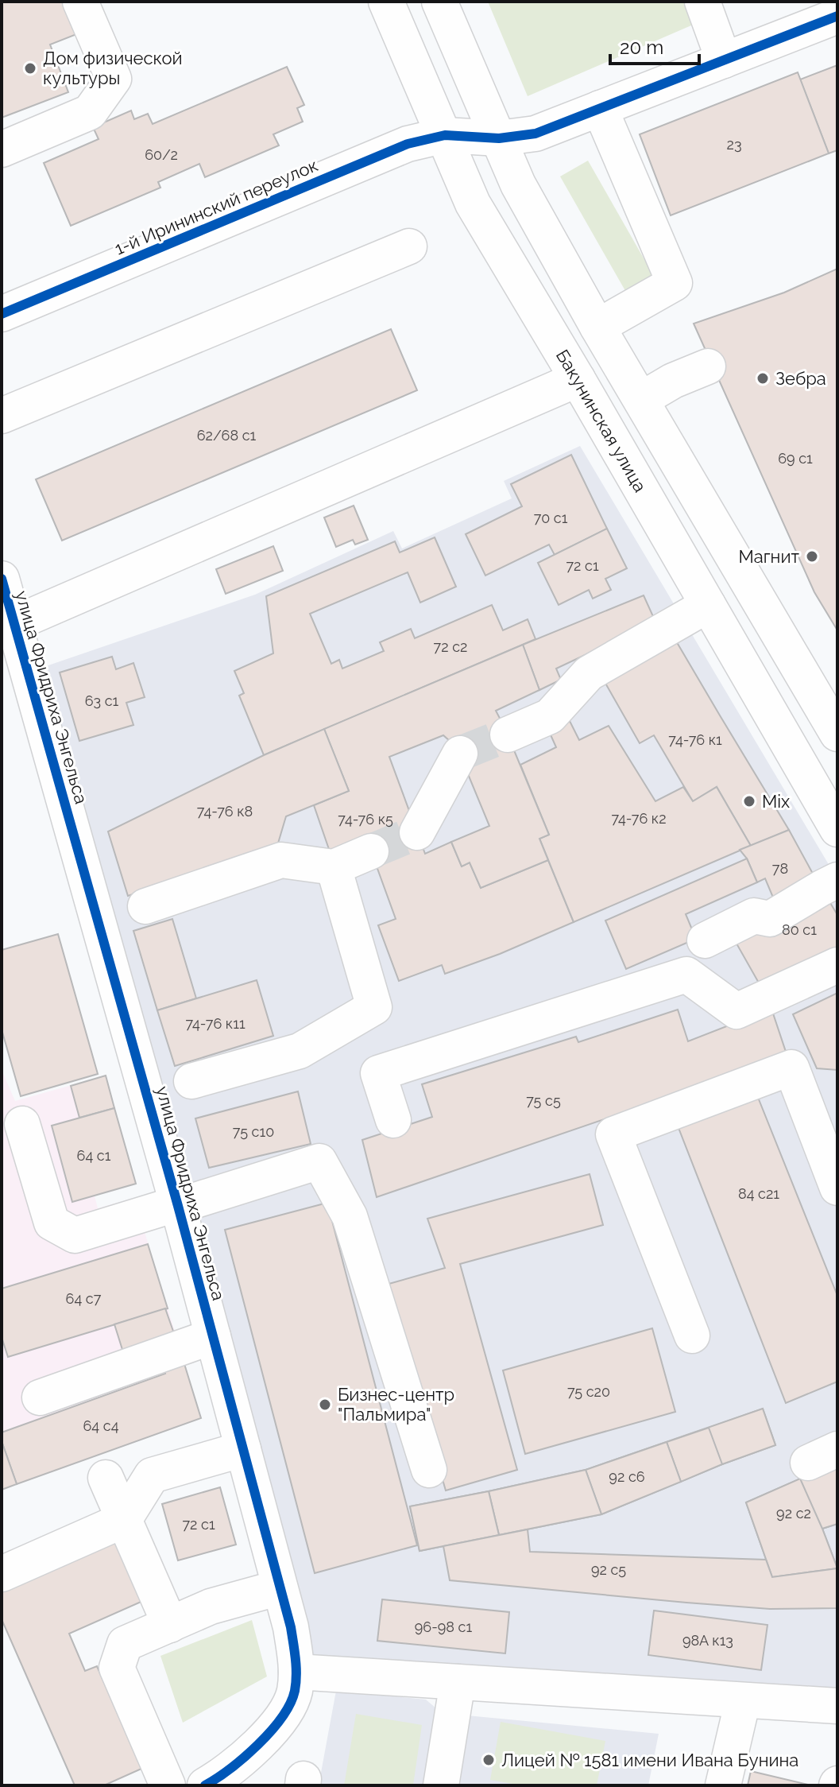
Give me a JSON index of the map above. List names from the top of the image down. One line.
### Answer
{"streets":{"street":["1-й Ирининский переулок","Бакунинская улица","улица Фридриха Энгельса"]},"crossings":[["1-й Ирининский переулок","Бакунинская улица"]],"places":["Дом физической культуры","Зебра","Магнит","Mix","Бизнес-центр \"Пальмира\"","Лицей № 1581 имени Ивана Бунина"],"house_numbers":["23","60/2","62/68 с1","69 с1","70 с1","72 с1","72 с2","63 с1","74-76 к1","74-76 к8","74-76 к2","74-76 к5","78","80 с1","74-76 к11","75 с5","75 с10","64 с1","84 с21","64 с7","75 с20","64 с4","92 c6","92 c2","72 с1","92 c5","96-98 с1","98А к13"],"scale_bar":"20 m"}
